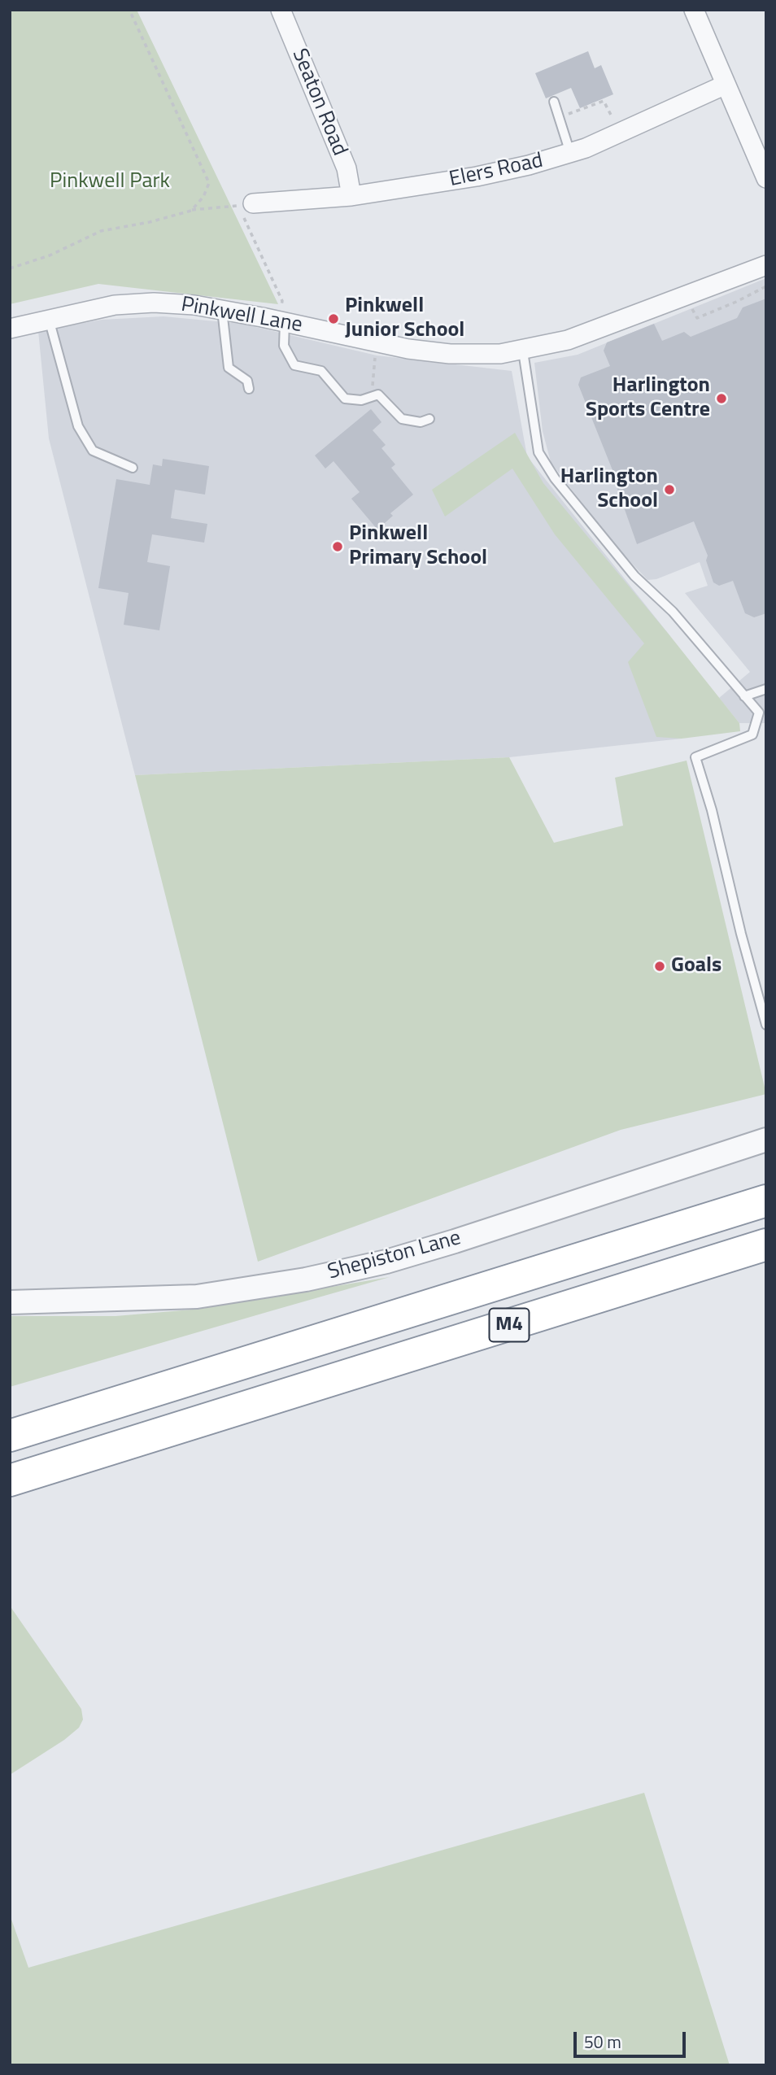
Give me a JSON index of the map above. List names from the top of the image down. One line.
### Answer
{"streets":{"highway":["M4"],"street":["Seaton Road","Elers Road","Pinkwell Lane","Shepiston Lane"]},"crossings":[["Seaton Road","Elers Road"]],"parks":["Pinkwell Park"],"places":["Pinkwell Junior School","Harlington Sports Centre","Harlington School","Pinkwell Primary School","Goals"],"scale_bar":"50 m"}
